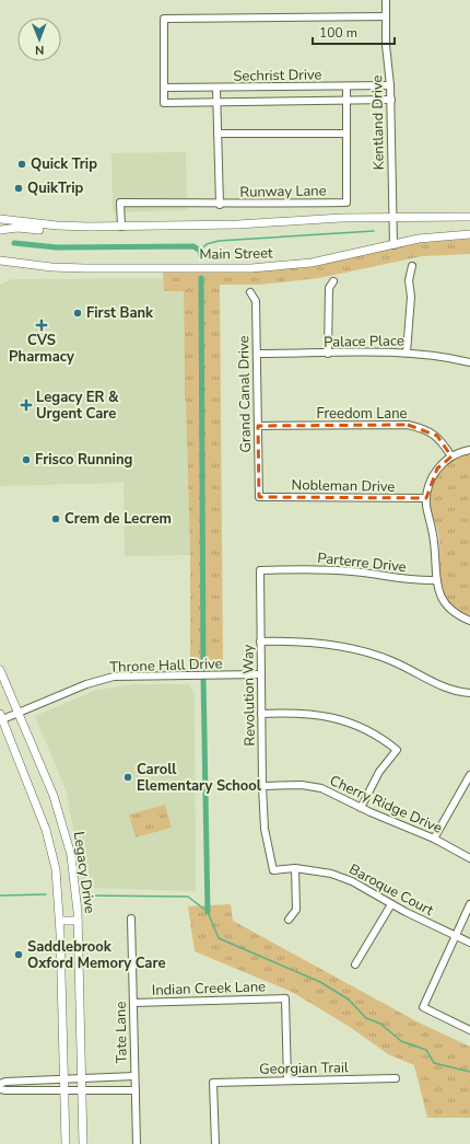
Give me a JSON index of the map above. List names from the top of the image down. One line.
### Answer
{"streets":{"main road":["Main Street","Legacy Drive"],"street":["Sechrist Drive","Kentland Drive","Runway Lane","Palace Place","Grand Canal Drive","Freedom Lane","Nobleman Drive","Parterre Drive","Throne Hall Drive","Revolution Way","Cherry Ridge Drive","Baroque Court","Indian Creek Lane","Tate Lane","Georgian Trail"]},"crossings":[["Sechrist Drive","Kentland Drive"],["Kentland Drive","Main Street"],["Runway Lane","Main Street"],["Palace Place","Grand Canal Drive"],["Grand Canal Drive","Freedom Lane"],["Grand Canal Drive","Nobleman Drive"],["Parterre Drive","Revolution Way"],["Throne Hall Drive","Revolution Way"],["Throne Hall Drive","Legacy Drive"],["Revolution Way","Cherry Ridge Drive"],["Revolution Way","Baroque Court"],["Indian Creek Lane","Tate Lane"],["Indian Creek Lane","Georgian Trail"]],"places":{"other":["Quick Trip","QuikTrip","First Bank","Frisco Running","Crem de Lecrem","Caroll Elementary School","Saddlebrook Oxford Memory Care"],"health":["CVS Pharmacy","Legacy ER & Urgent Care"]},"scale_bar":"100 m","north":"bottom"}
